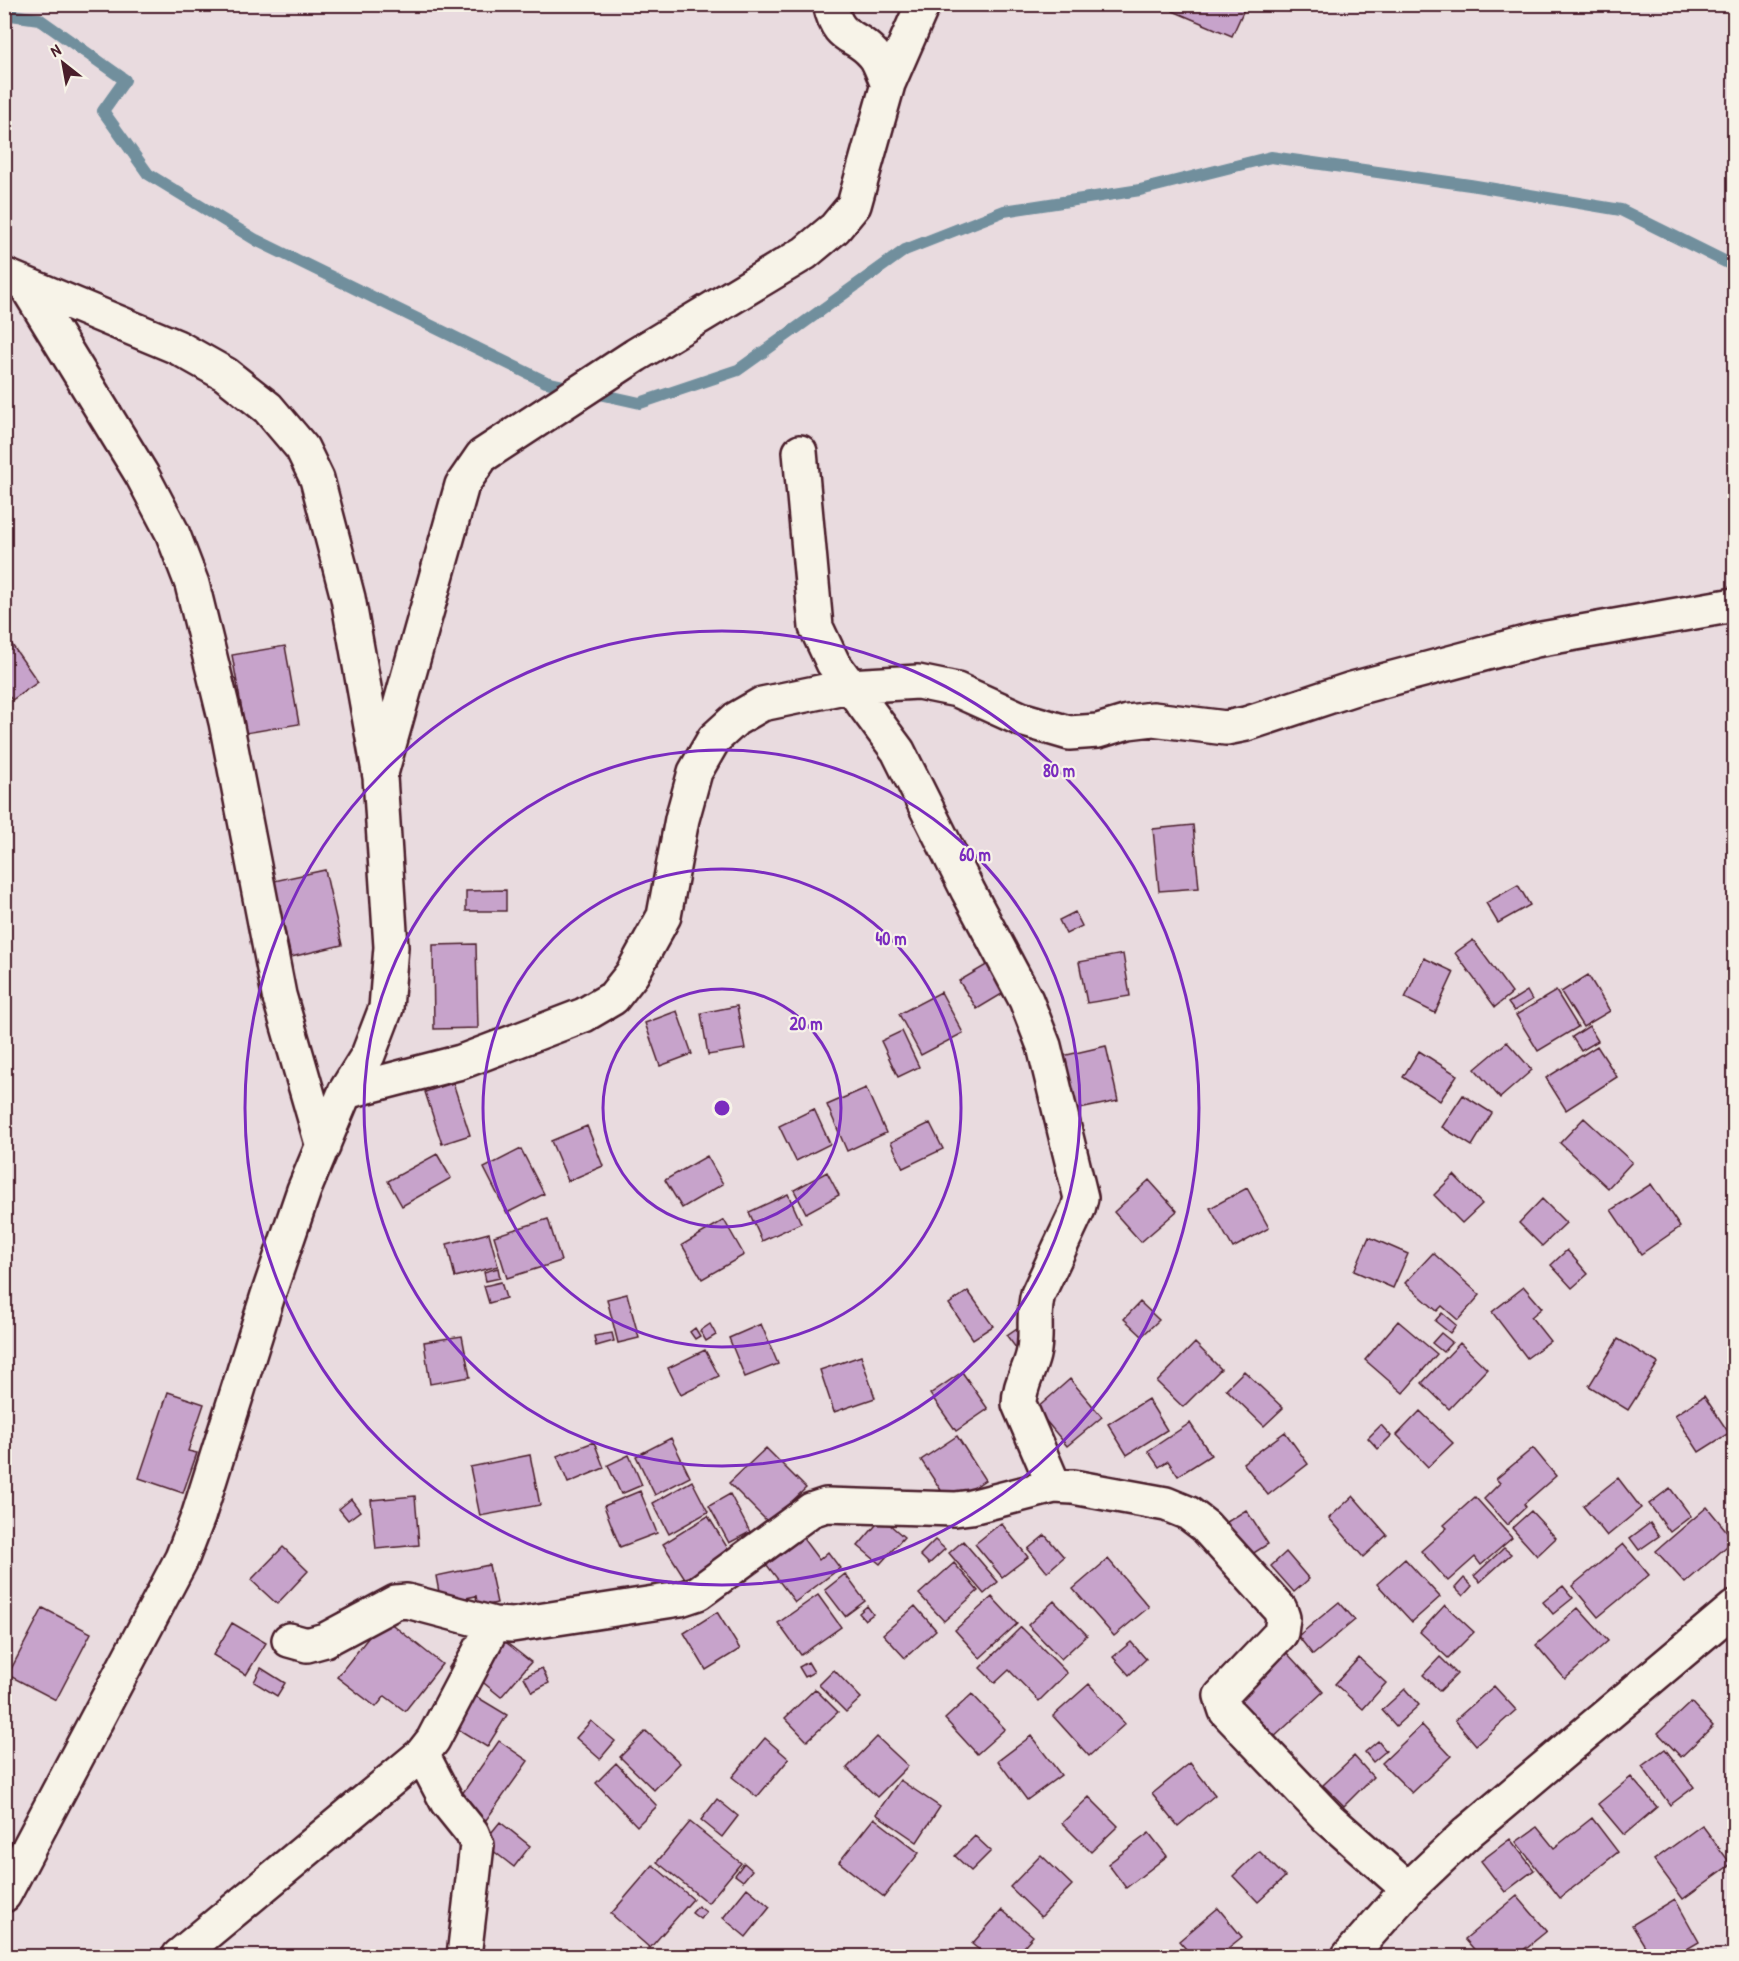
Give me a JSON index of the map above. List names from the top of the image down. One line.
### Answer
{"north":"top left","rings":["80 m","60 m","40 m","20 m"]}
